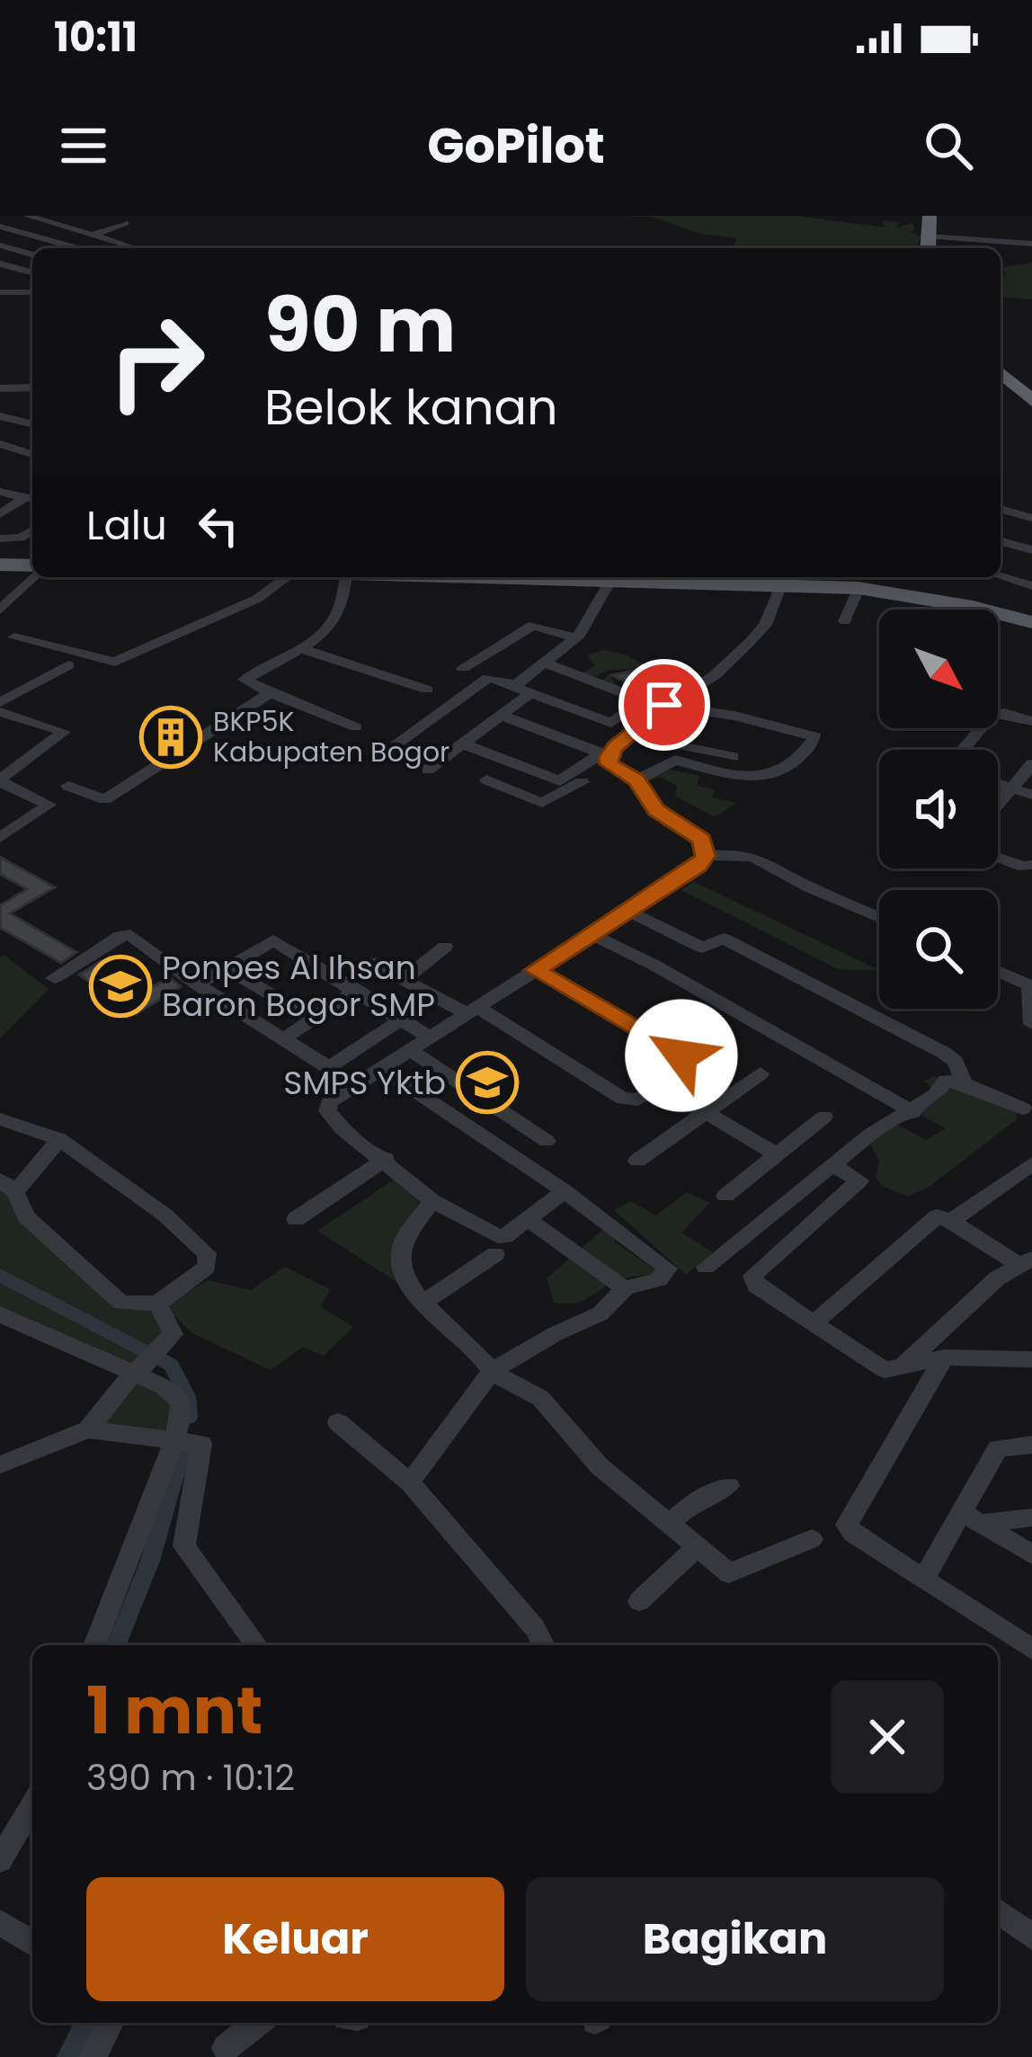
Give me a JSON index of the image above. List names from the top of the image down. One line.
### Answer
{"places":{"building":["BKP5K Kabupaten Bogor"],"school or university":["Ponpes Al Ihsan Baron Bogor SMP","SMPS Yktb"]},"north":"bottom right","page":{"status":"10:11","header":"GoPilot","turn":["90 m","Belok kanan"],"then":"Lalu","heading":["1 mnt","390 m · 10:12"],"buttons":["Keluar","Bagikan"]}}
